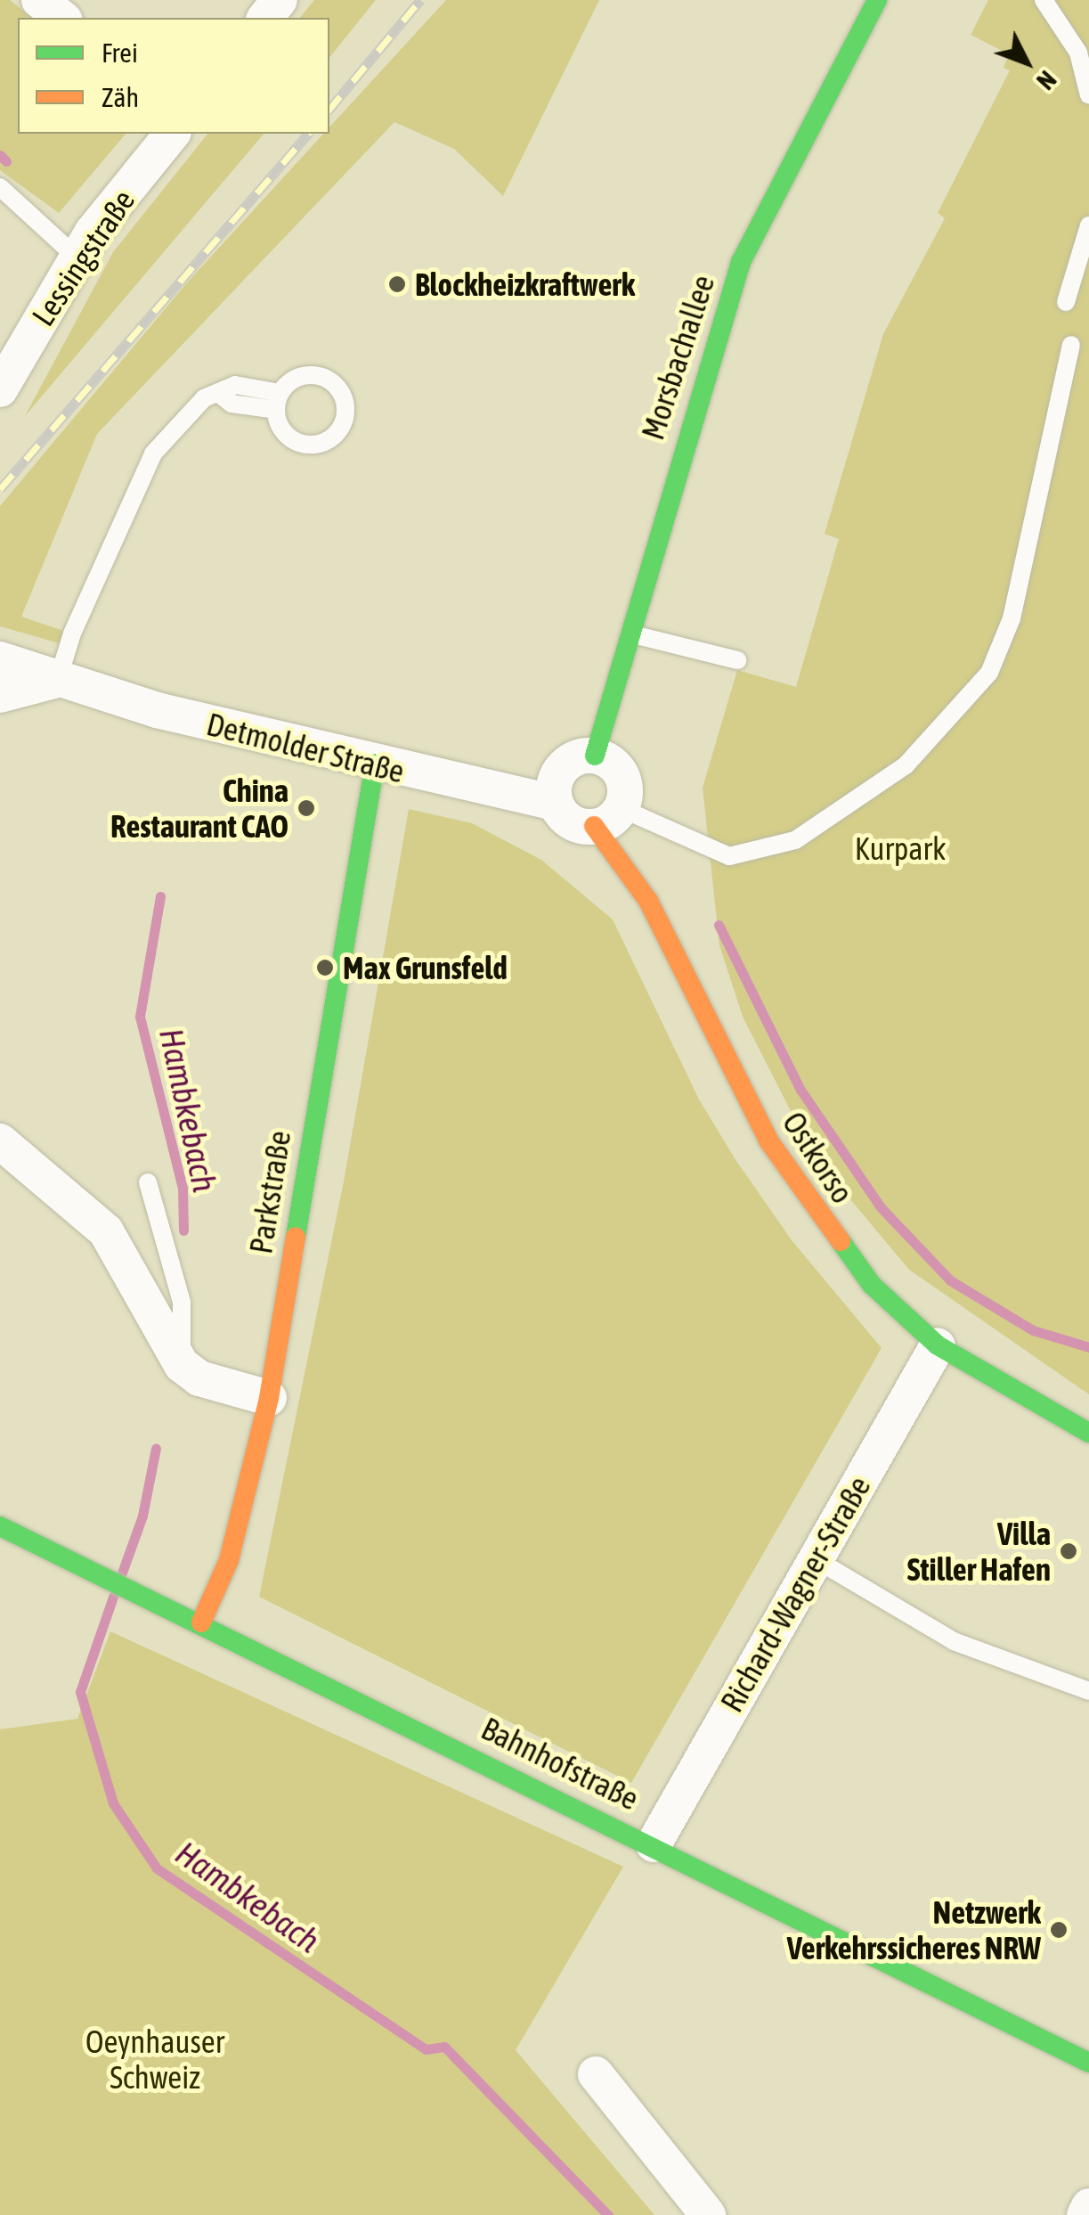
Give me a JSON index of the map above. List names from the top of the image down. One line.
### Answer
{"streets":{"street":["Lessingstraße","Morsbachallee","Detmolder Straße","Ostkorso","Parkstraße","Richard-Wagner-Straße","Bahnhofstraße"]},"crossings":[["Morsbachallee","Detmolder Straße"],["Morsbachallee","Ostkorso"],["Detmolder Straße","Ostkorso"],["Detmolder Straße","Parkstraße"],["Ostkorso","Richard-Wagner-Straße"],["Parkstraße","Bahnhofstraße"],["Richard-Wagner-Straße","Bahnhofstraße"]],"water":["Hambkebach"],"parks":["Kurpark","Oeynhauser Schweiz"],"places":["Blockheizkraftwerk","China Restaurant CAO","Max Grunsfeld","Villa Stiller Hafen","Netzwerk Verkehrssicheres NRW"],"legend":["Frei","Zäh"],"north":"bottom right"}
